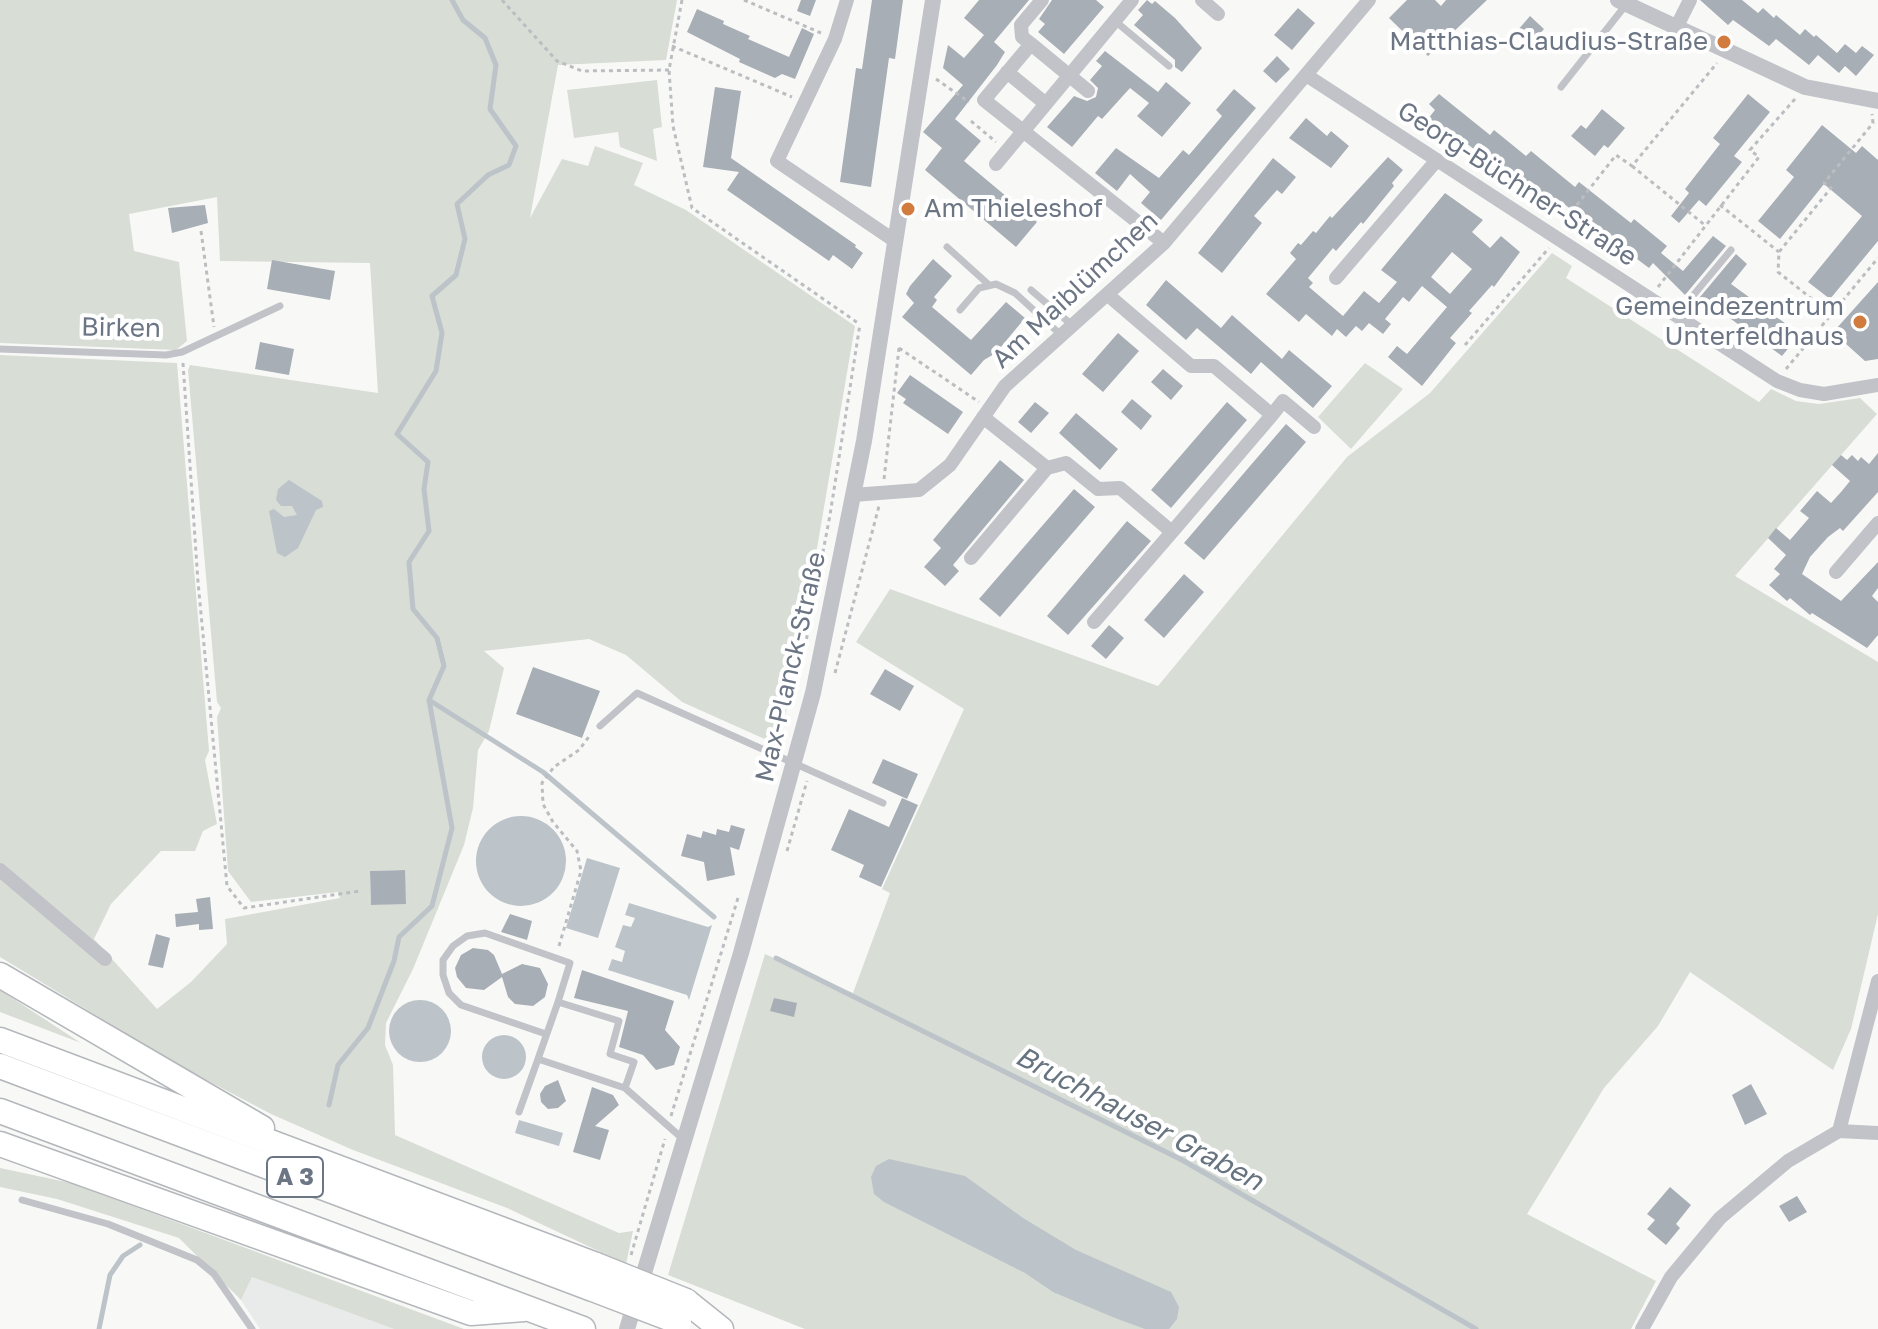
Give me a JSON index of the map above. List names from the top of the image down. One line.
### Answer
{"streets":{"highway":["A 3"],"street":["Georg-Büchner-Straße","Am Maiblümchen","Max-Planck-Straße"],"lane":["Birken"]},"crossings":[["Georg-Büchner-Straße","Am Maiblümchen"],["Am Maiblümchen","Max-Planck-Straße"]],"water":["Bruchhauser Graben"],"places":["Matthias-Claudius-Straße","Am Thieleshof","Gemeindezentrum Unterfeldhaus"]}
